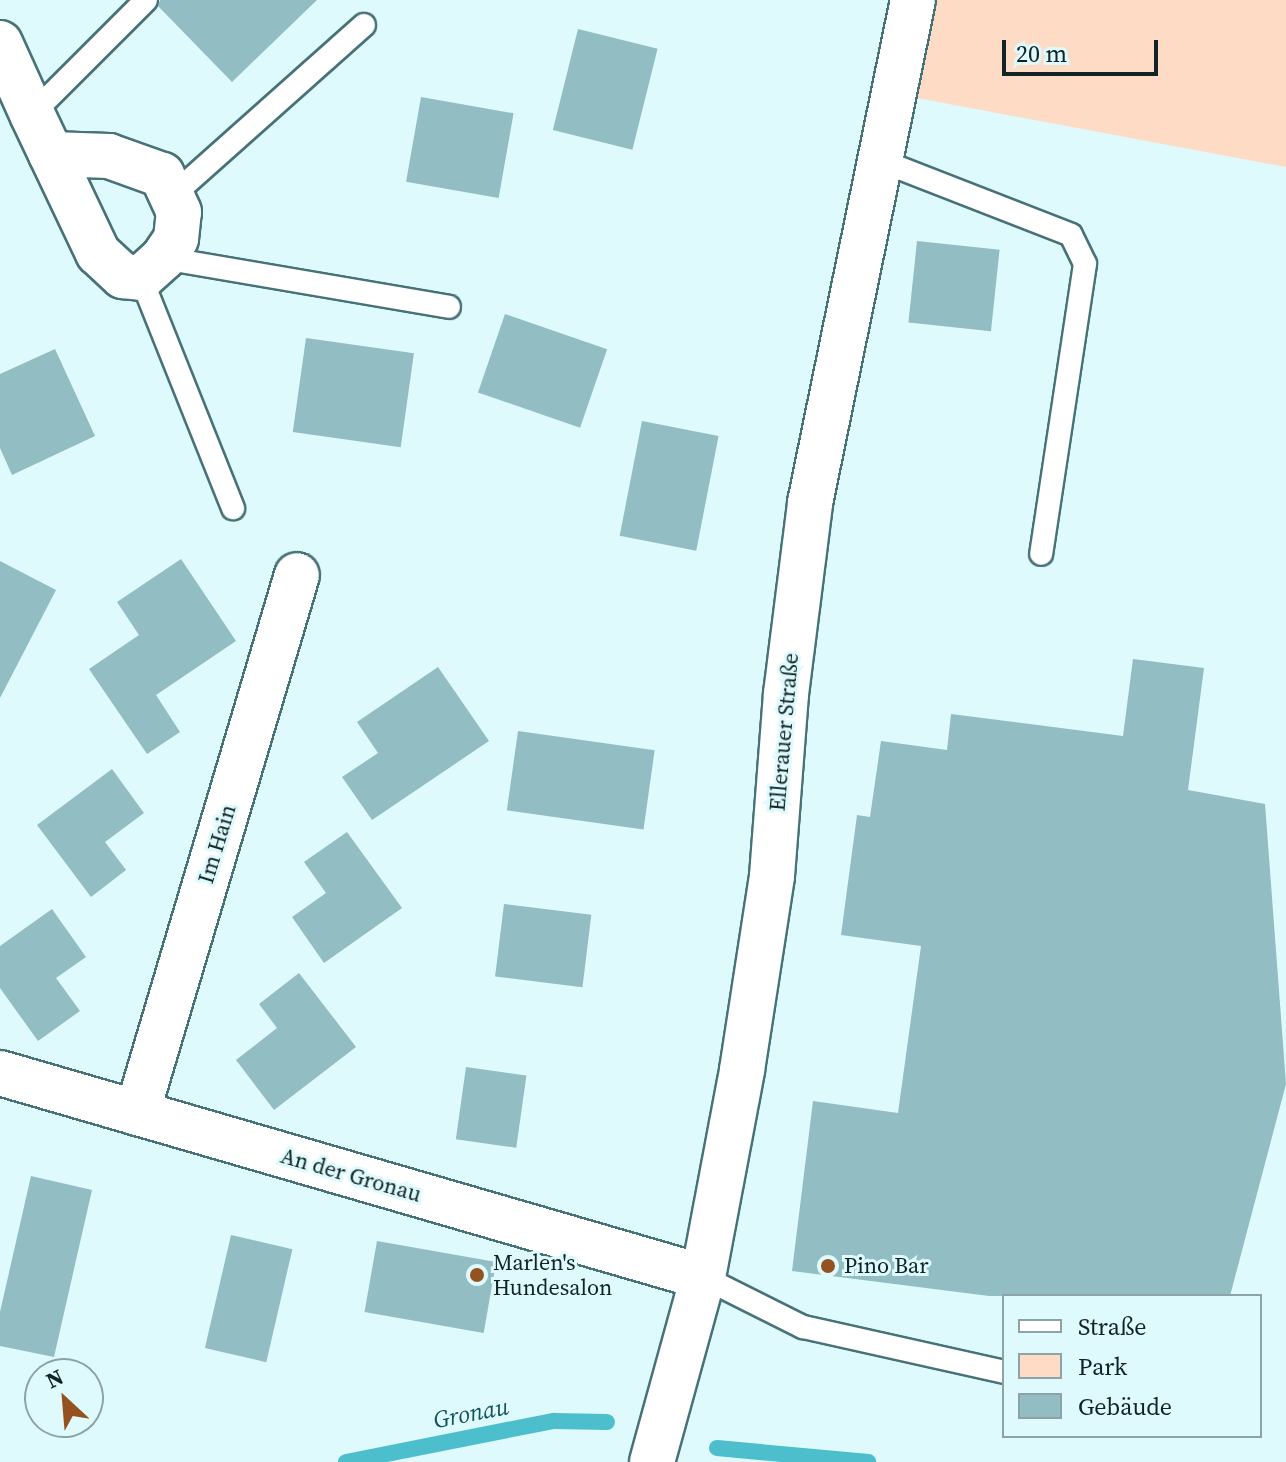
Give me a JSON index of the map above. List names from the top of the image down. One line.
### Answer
{"streets":{"street":["Ellerauer Straße","Im Hain","An der Gronau"]},"crossings":[["Ellerauer Straße","An der Gronau"],["Im Hain","An der Gronau"]],"water":["Gronau"],"places":["Pino Bar","Marlen's Hundesalon"],"legend":["Straße","Park","Gebäude"],"scale_bar":"20 m","north":"top left"}
